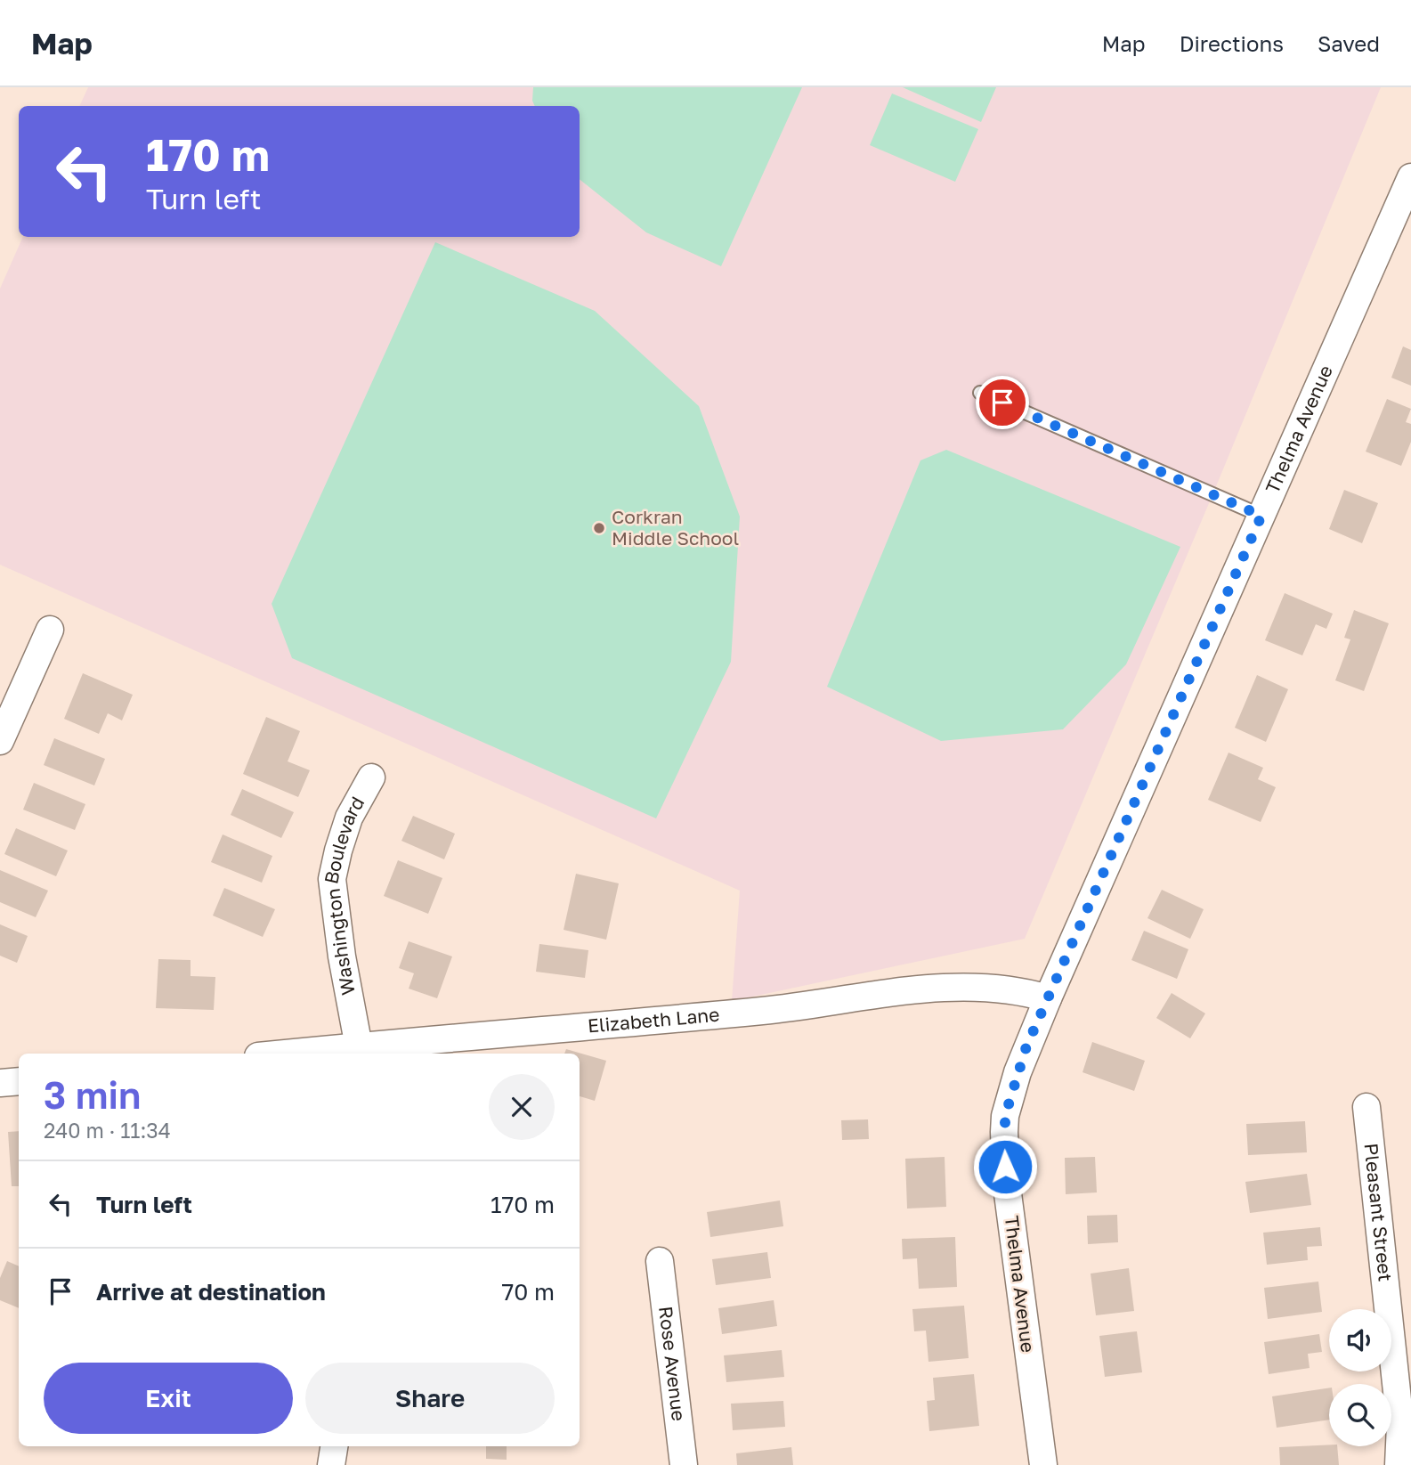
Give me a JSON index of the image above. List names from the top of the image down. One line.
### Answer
{"streets":{"street":["Thelma Avenue","Washington Boulevard","Elizabeth Lane","Pleasant Street","Rose Avenue"]},"crossings":[["Thelma Avenue","Elizabeth Lane"],["Washington Boulevard","Elizabeth Lane"]],"places":["Corkran Middle School"],"page":{"header":"Map","nav":["Map","Directions","Saved"],"turn":["170 m","Turn left"],"heading":["3 min","240 m · 11:34"],"list":[{"name":"Turn left","value":"170 m"},{"name":"Arrive at destination","value":"70 m"}],"buttons":["Exit","Share"]}}
